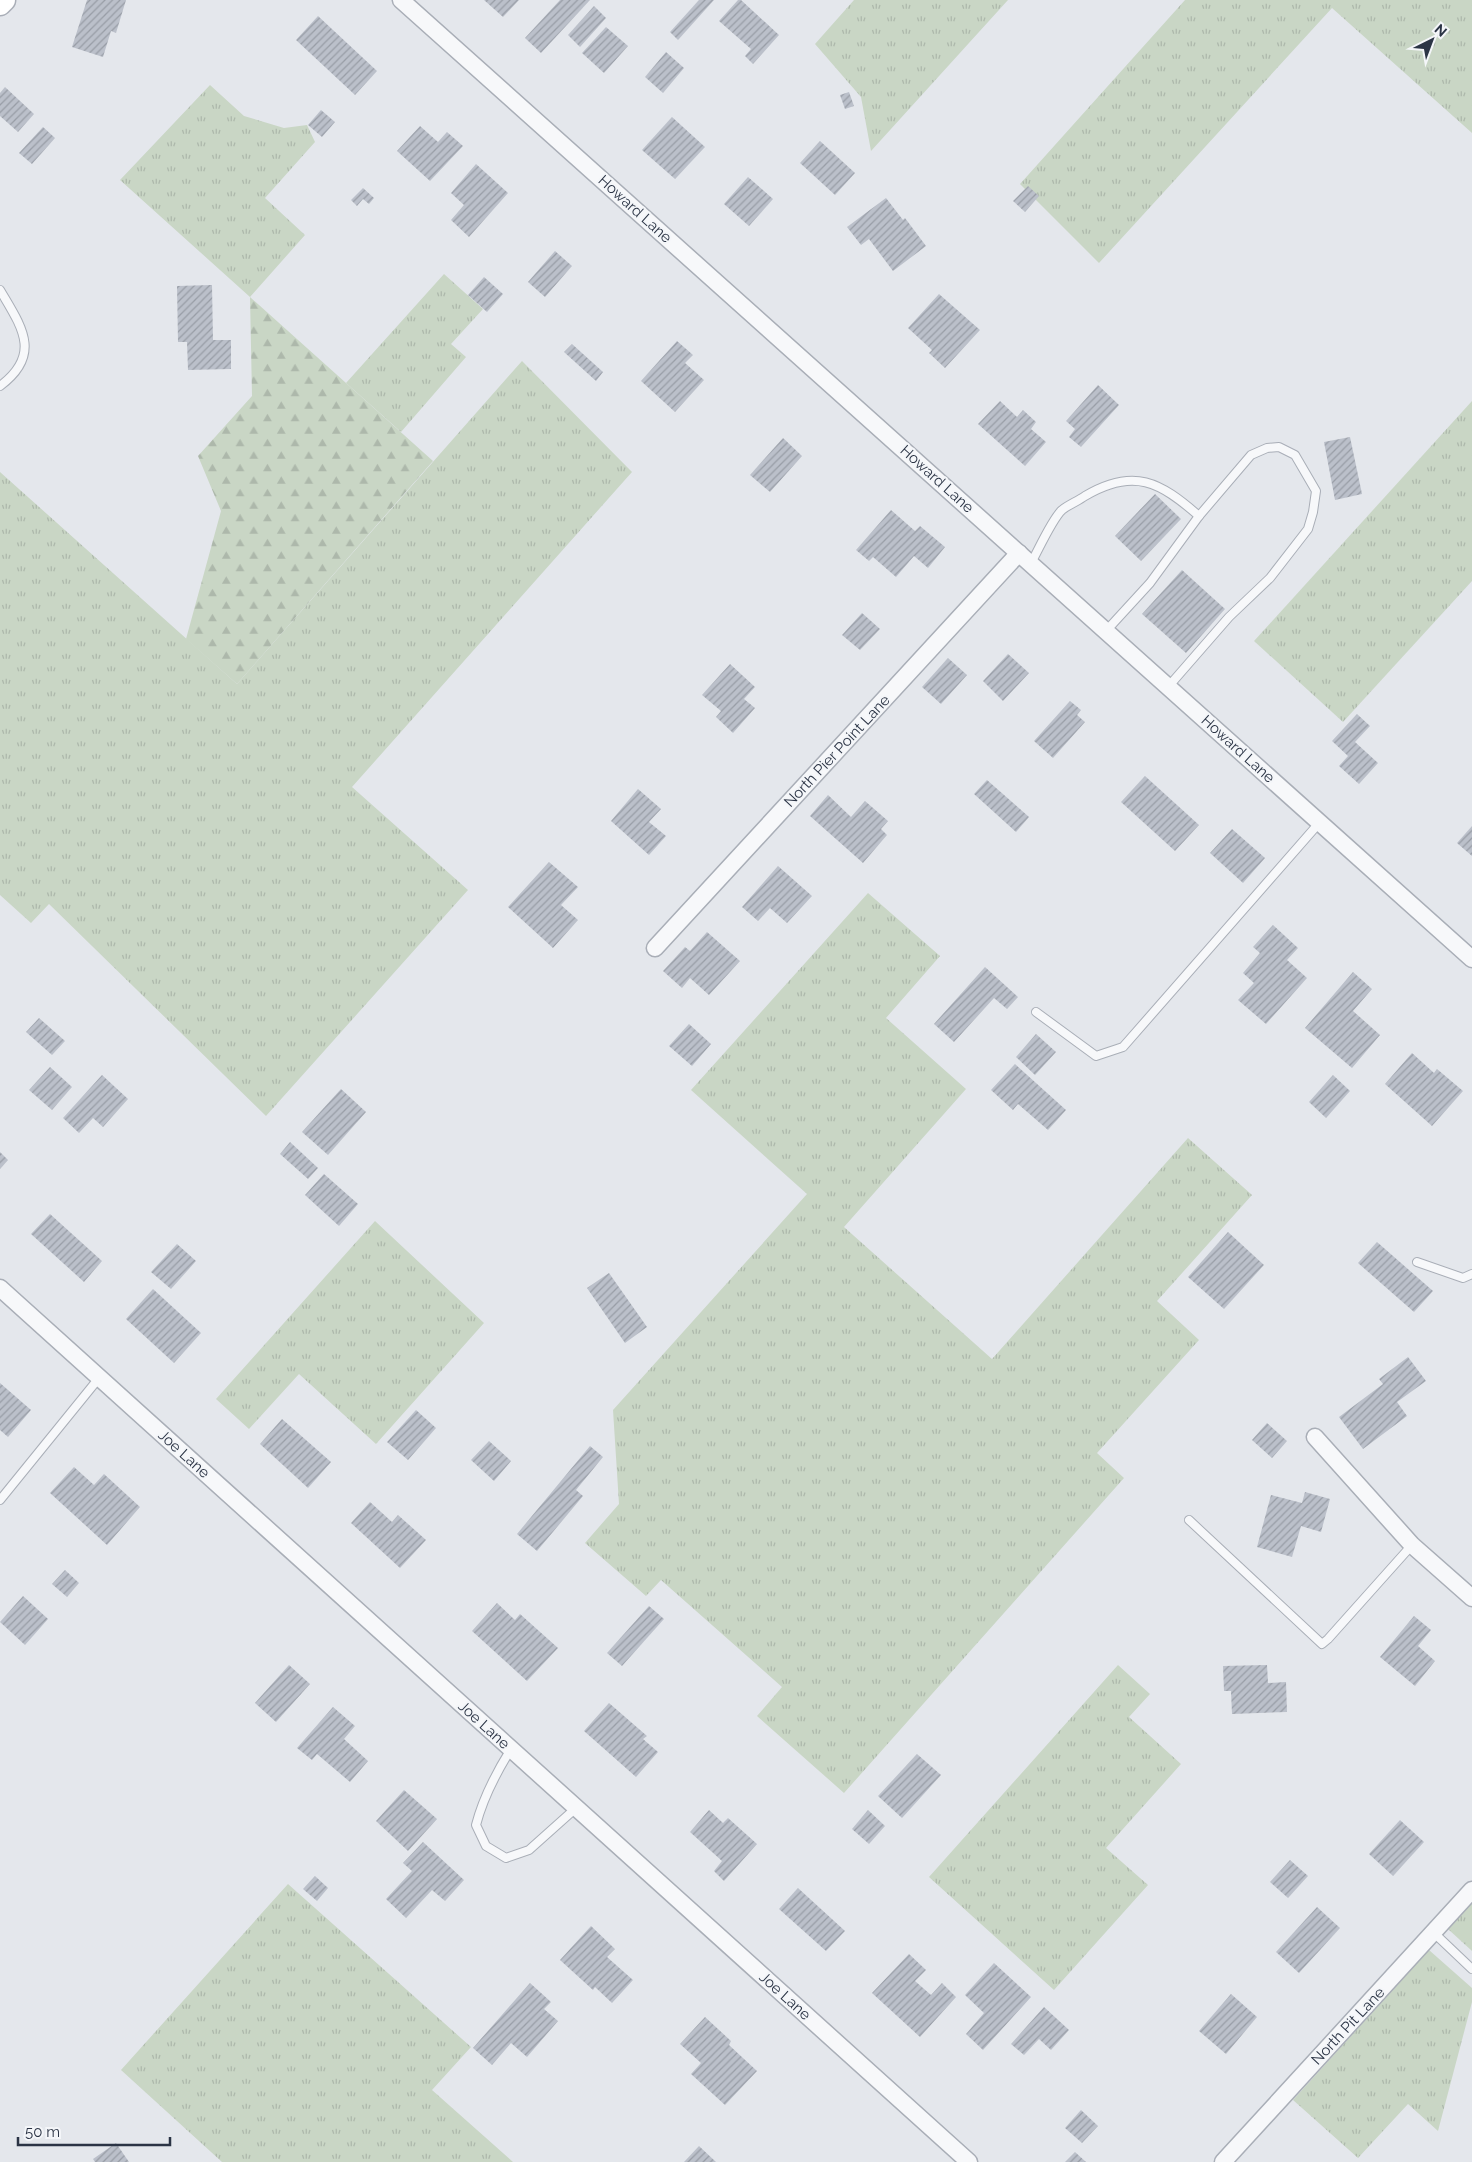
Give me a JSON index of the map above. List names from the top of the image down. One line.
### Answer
{"streets":{"street":["Howard Lane","North Pier Point Lane","Joe Lane","North Pit Lane"]},"crossings":[["Howard Lane","North Pier Point Lane"]],"scale_bar":"50 m","north":"top right"}
